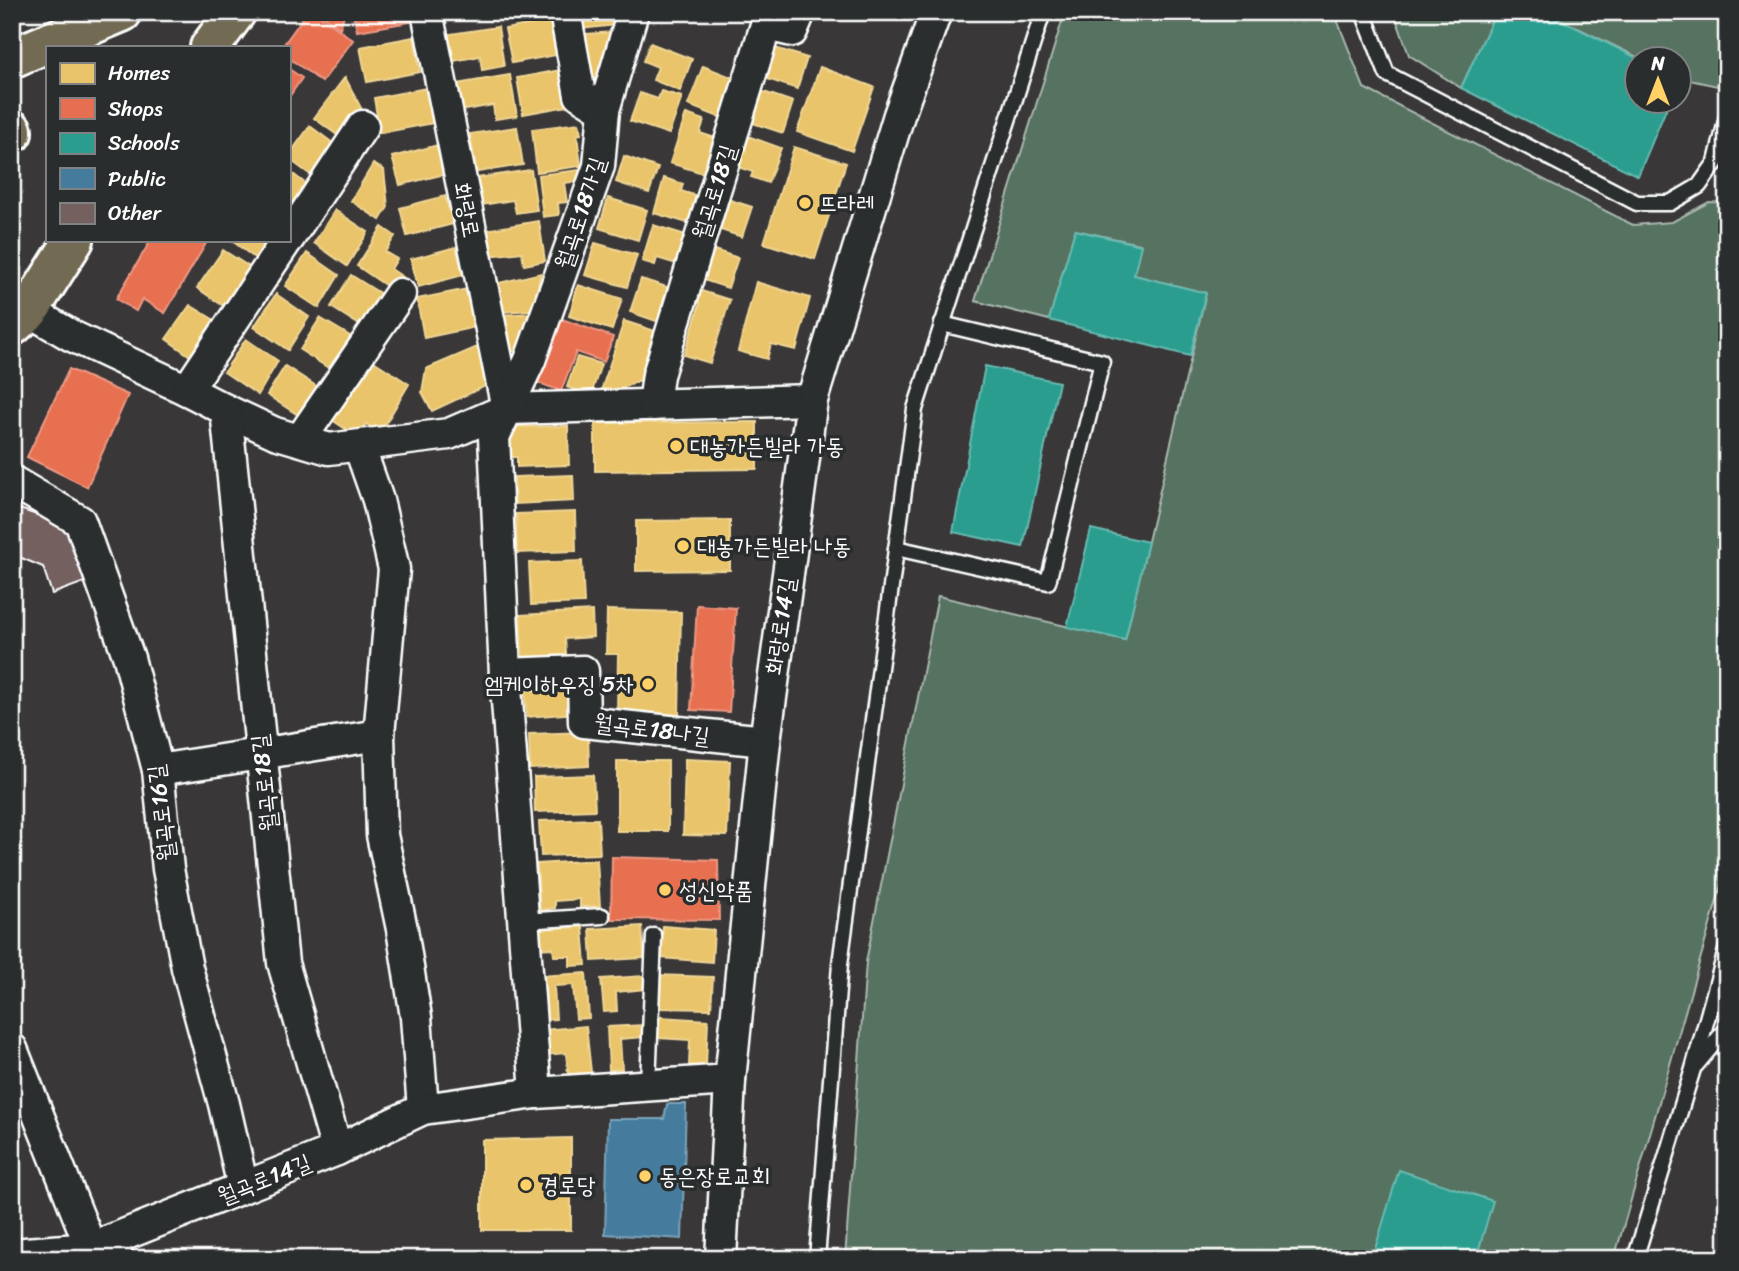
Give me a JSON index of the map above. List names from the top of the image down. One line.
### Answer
{"streets":{"street":["월곡로18길","화랑로","월곡로18가길","화랑로14길","월곡로18나길","월곡로16길","월곡로14길"]},"crossings":[["월곡로18길","월곡로14길"],["화랑로","월곡로18가길"],["화랑로14길","월곡로18나길"],["화랑로14길","월곡로14길"],["월곡로16길","월곡로14길"]],"places":["뜨라레","대농가든빌라 가동","대농가든빌라 나동","엠케이하우징 5차","성신약품","동은장로교회","경로당"],"legend":["Homes","Shops","Schools","Public","Other"],"north":"top"}
